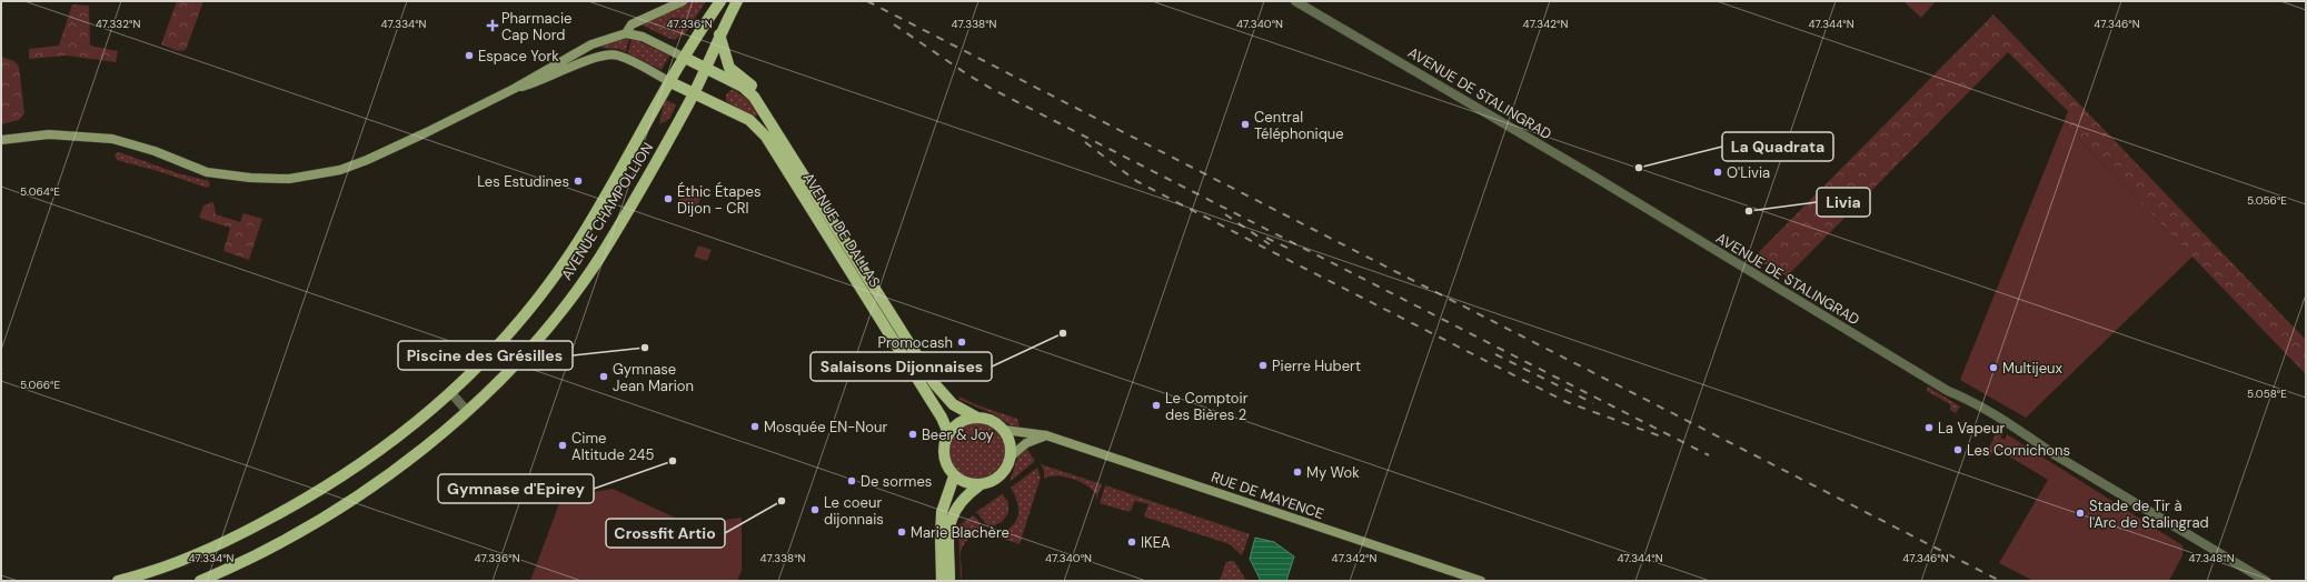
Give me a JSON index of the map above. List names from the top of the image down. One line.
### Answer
{"streets":{"main road":["AVENUE CHAMPOLLION","AVENUE DE DALLAS","RUE DE MAYENCE"],"street":["AVENUE DE STALINGRAD"]},"crossings":[["AVENUE CHAMPOLLION","AVENUE DE DALLAS"],["AVENUE DE DALLAS","RUE DE MAYENCE"]],"places":{"health":["Pharmacie Cap Nord"],"other":["Espace York","Central Téléphonique","La Quadrata","O'Livia","Les Estudines","Éthic Étapes Dijon - CRI","Livia","Salaisons Dijonnaises","Promocash","Piscine des Grésilles","Pierre Hubert","Multijeux","Gymnase Jean Marion","Le Comptoir des Bières 2","Mosquée EN-Nour","La Vapeur","Beer & Joy","Cime Altitude 245","Les Cornichons","Gymnase d'Epirey","My Wok","De sormes","Crossfit Artio","Le coeur dijonnais","Stade de Tir à l'Arc de Stalingrad","Marie Blachère","IKEA"]},"coordinates":["47.332°N","47.336°N","47.334°N","47.338°N","47.340°N","47.342°N","47.344°N","47.346°N","5.064°E","5.056°E","5.066°E","5.058°E","47.348°N"]}
